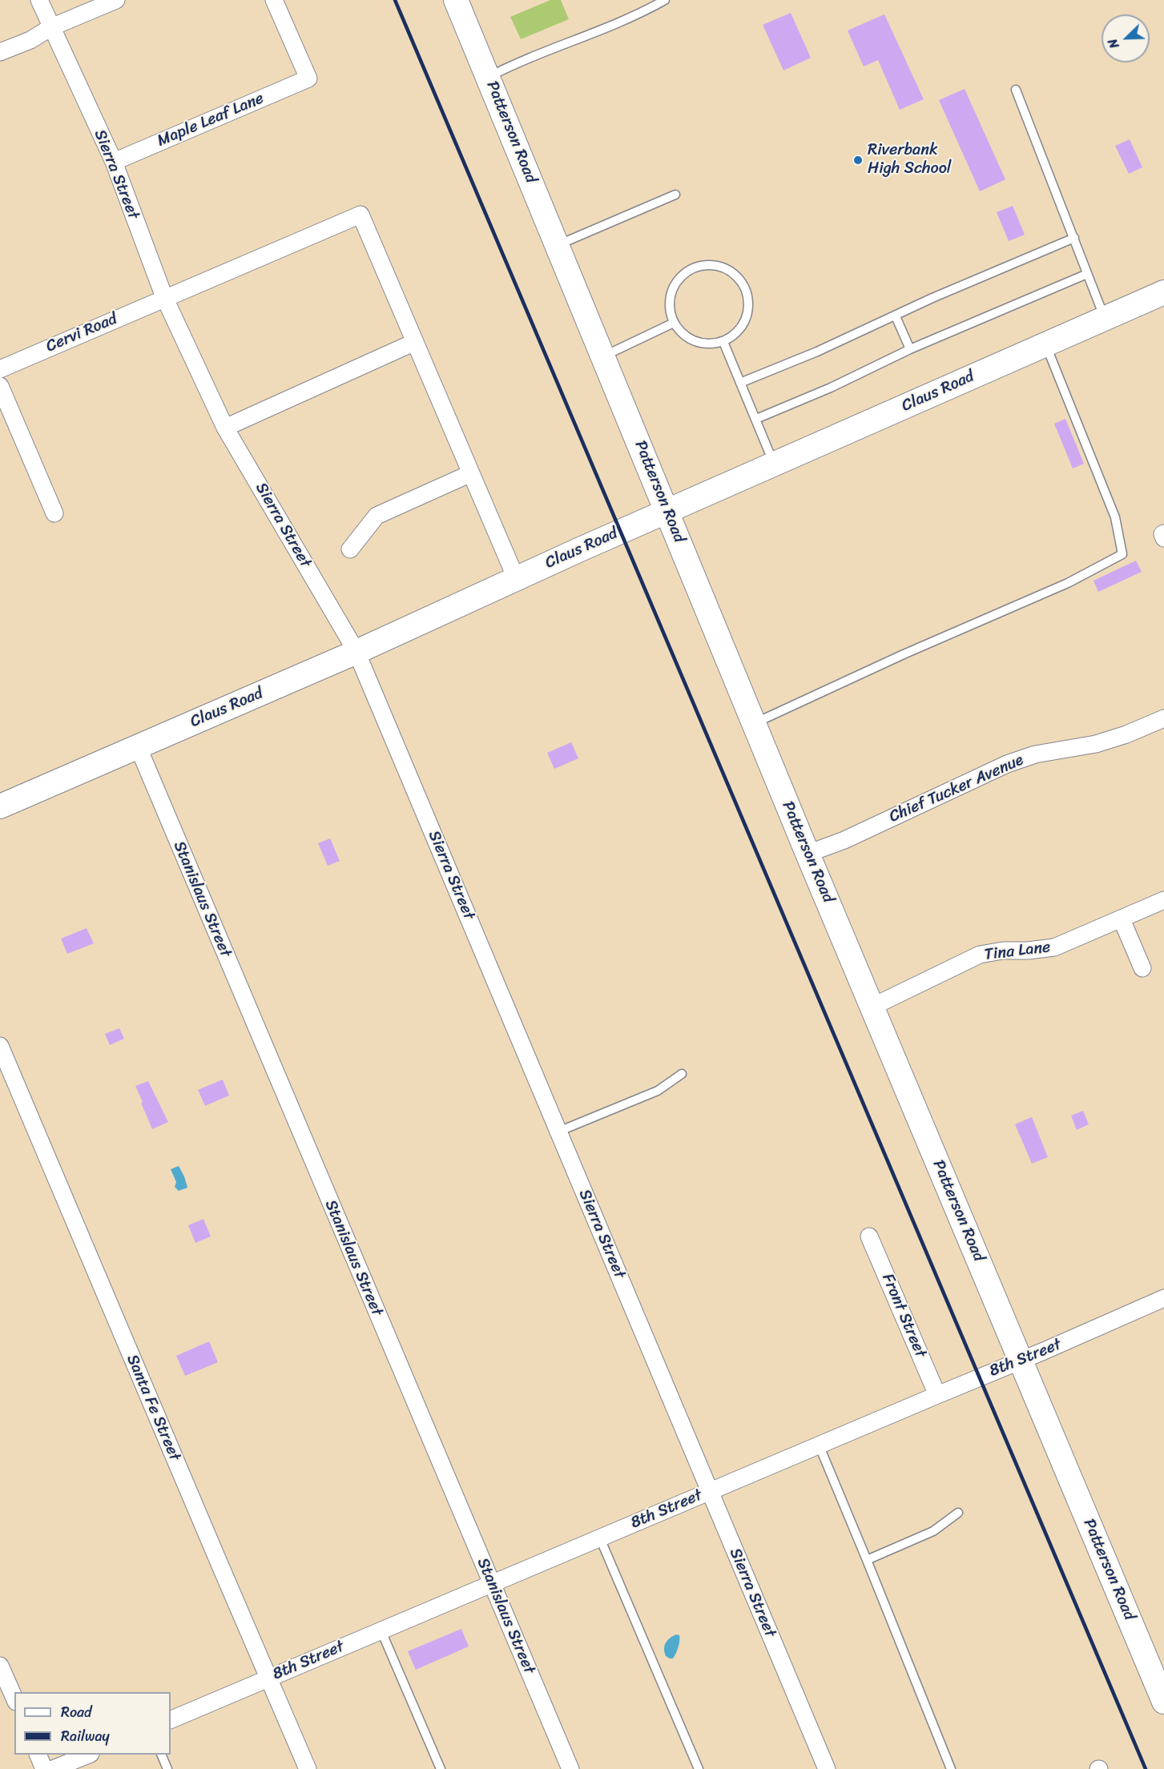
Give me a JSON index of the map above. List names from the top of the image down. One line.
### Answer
{"streets":{"main road":["Patterson Road","Claus Road"],"street":["Maple Leaf Lane","Sierra Street","Cervi Road","Chief Tucker Avenue","Stanislaus Street","Tina Lane","Front Street","8th Street","Santa Fe Street"]},"crossings":[["Maple Leaf Lane","Sierra Street"],["Patterson Road","Claus Road"],["Patterson Road","Chief Tucker Avenue"],["Patterson Road","Tina Lane"],["Patterson Road","8th Street"],["Sierra Street","Cervi Road"],["Sierra Street","Claus Road"],["Sierra Street","8th Street"],["Claus Road","Stanislaus Street"],["Stanislaus Street","8th Street"],["Front Street","8th Street"],["8th Street","Santa Fe Street"]],"places":["Riverbank High School"],"legend":["Road","Railway"],"north":"bottom left"}
